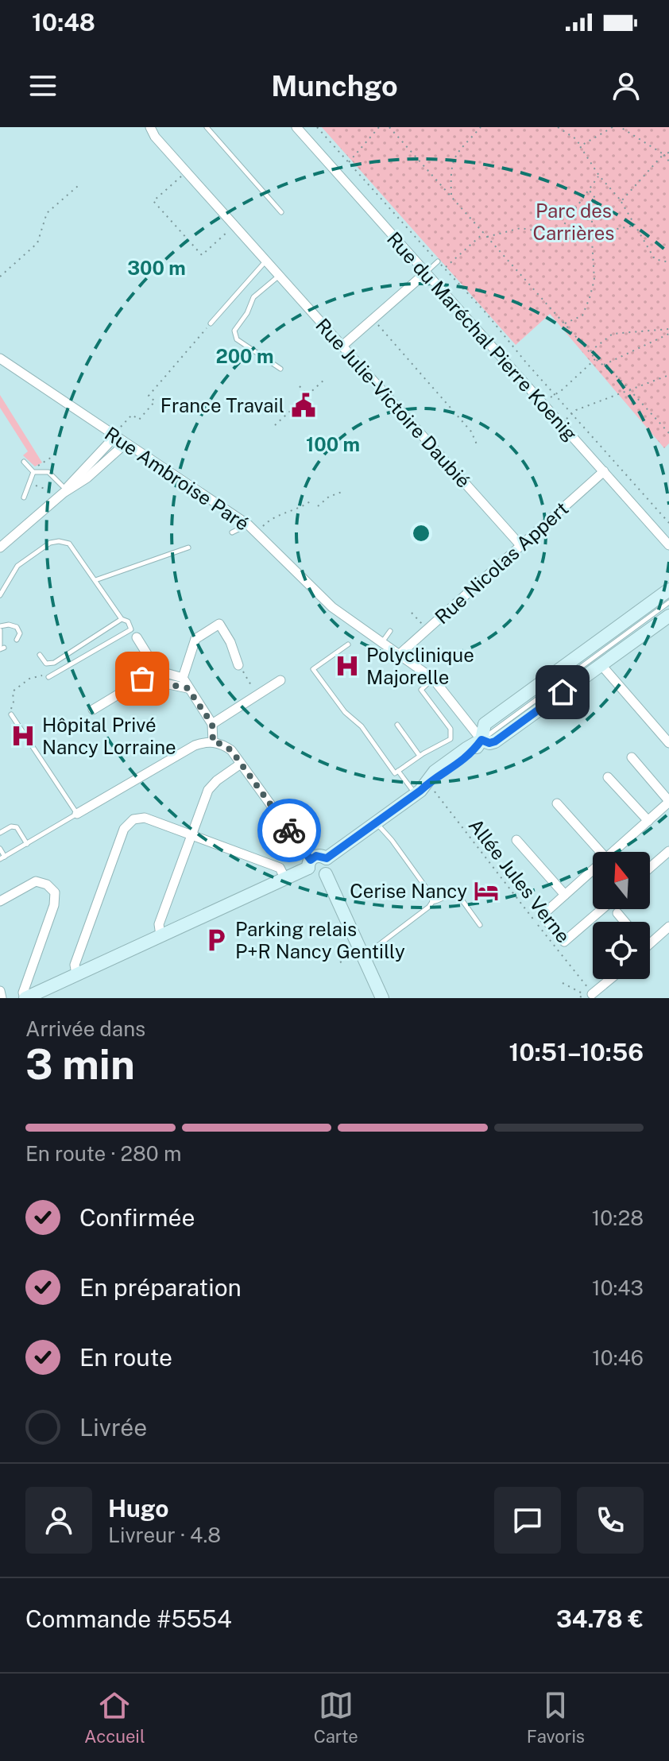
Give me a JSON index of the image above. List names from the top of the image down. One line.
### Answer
{"streets":{"street":["Rue du Maréchal Pierre Koenig","Rue Julie-Victoire Daubié","Rue Ambroise Paré","Rue Nicolas Appert"],"path":["Allée Jules Verne"]},"crossings":[["Rue du Maréchal Pierre Koenig","Rue Nicolas Appert"],["Rue Julie-Victoire Daubié","Rue Nicolas Appert"],["Rue Ambroise Paré","Rue Nicolas Appert"]],"parks":["Parc des Carrières"],"places":{"public building":["France Travail"],"hospital":["Polyclinique Majorelle","Hôpital Privé Nancy Lorraine"],"hotel":["Cerise Nancy"],"parking":["Parking relais P+R Nancy Gentilly"]},"north":"top","page":{"status":"10:48","header":"Munchgo","heading":["3 min","Arrivée dans","10:51–10:56"],"panel":["Hugo","Livreur · 4.8","Commande #5554","34.78 €"],"bar":"En route · 280 m","list":[["Confirmée","10:28"],["En préparation","10:43"],["En route","10:46"],"Livrée"],"tabs":["Accueil","Carte","Favoris"]},"rings":["300 m","200 m","100 m"]}
